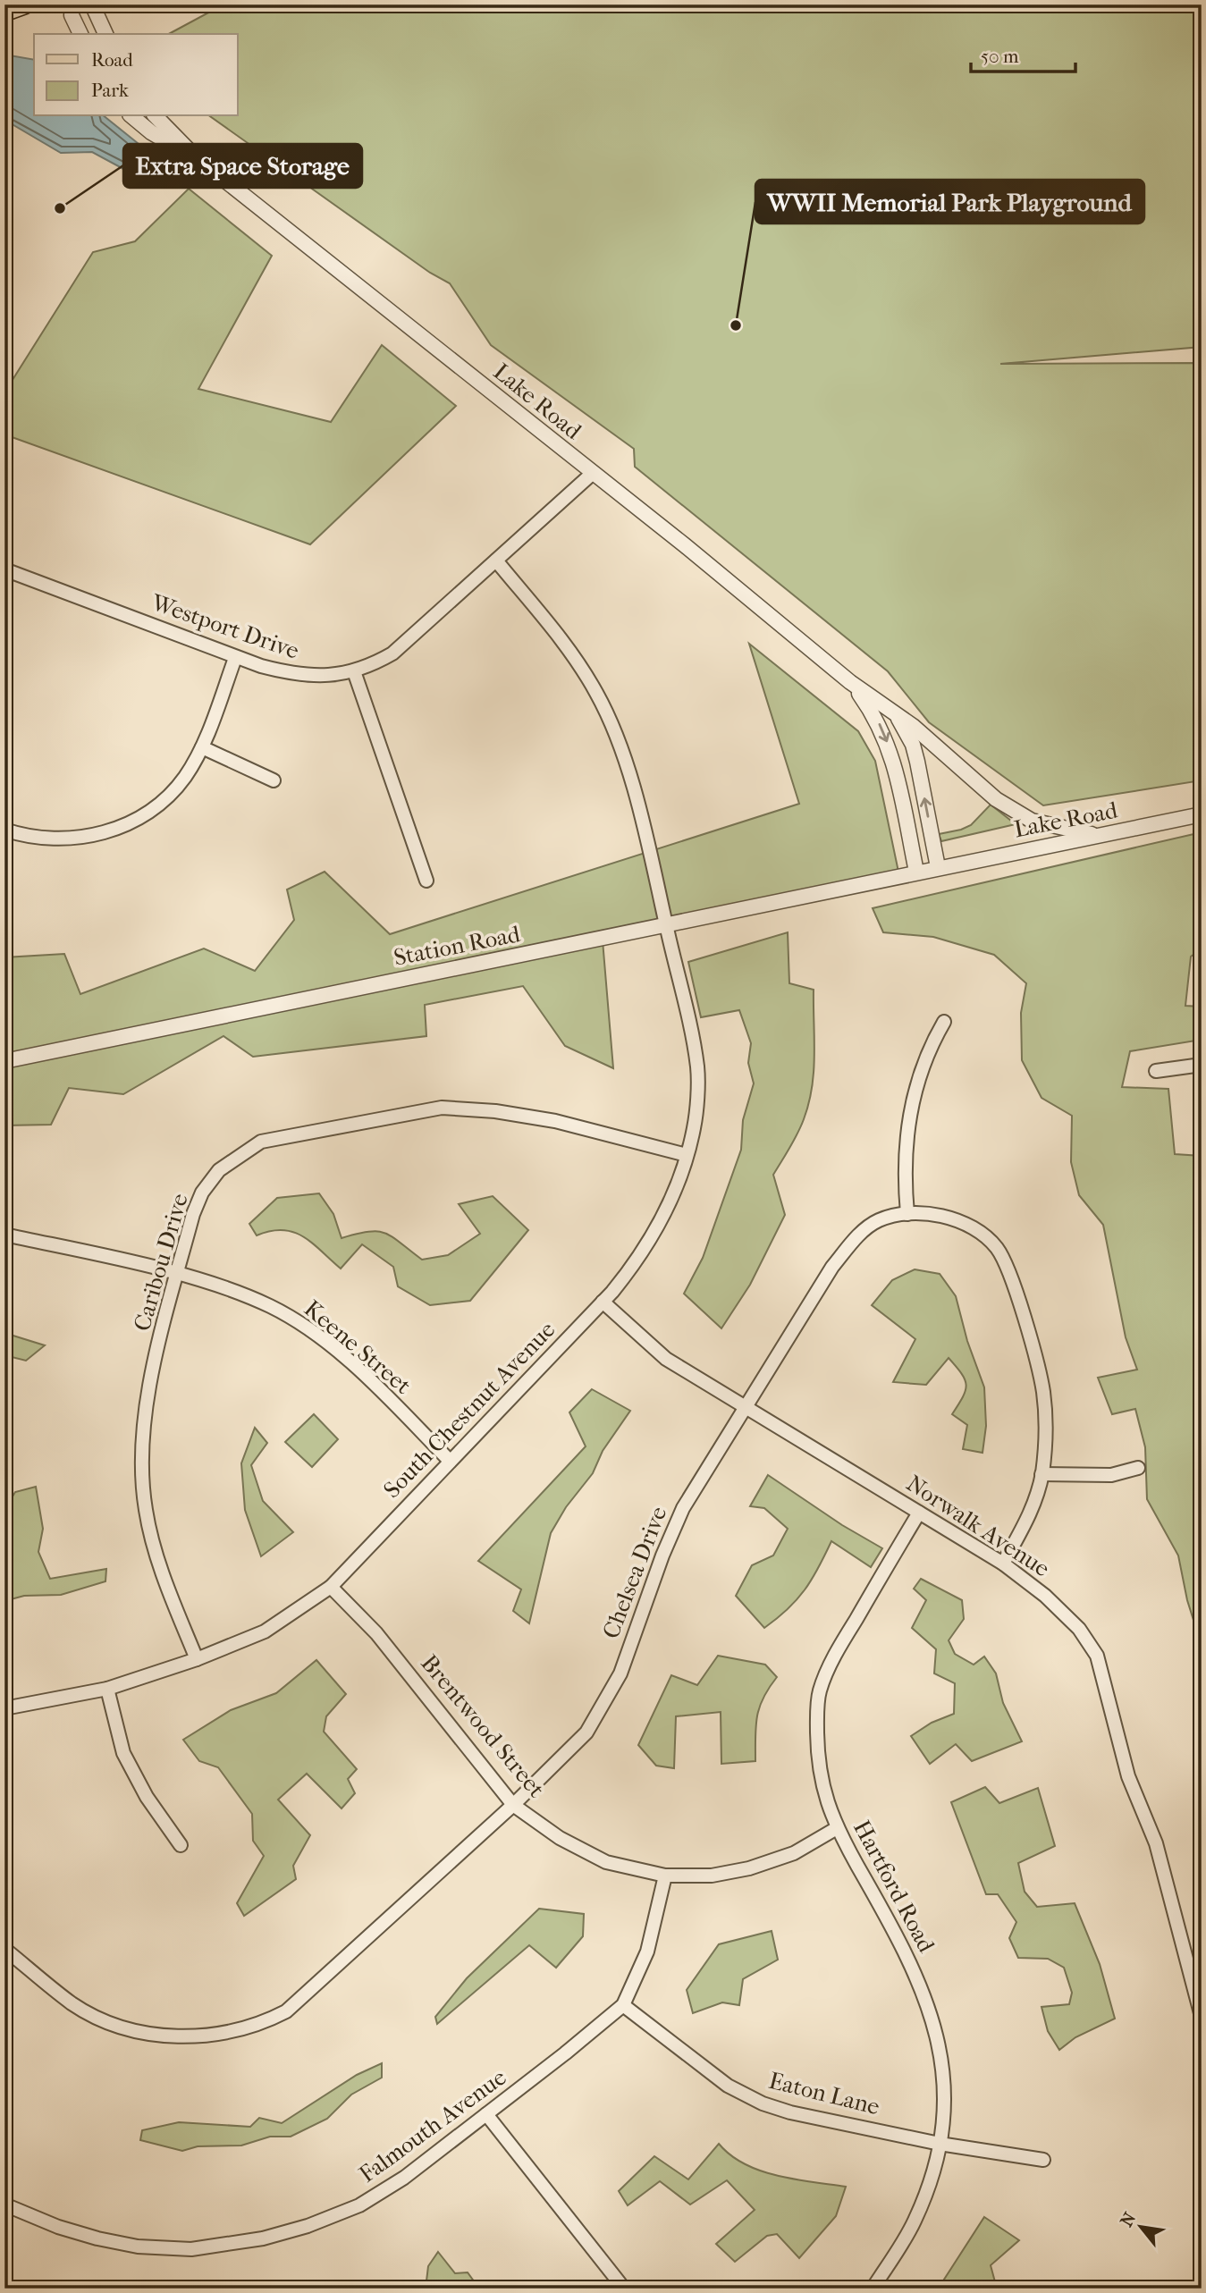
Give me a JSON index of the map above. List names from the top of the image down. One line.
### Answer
{"streets":{"street":["Lake Road","Westport Drive","Station Road","Caribou Drive","Keene Street","South Chestnut Avenue","Norwalk Avenue","Chelsea Drive","Brentwood Street","Hartford Road","Eaton Lane","Falmouth Avenue"]},"crossings":[["Lake Road","Westport Drive"],["Lake Road","Station Road"],["Westport Drive","South Chestnut Avenue"],["Station Road","South Chestnut Avenue"],["Caribou Drive","Keene Street"],["Caribou Drive","South Chestnut Avenue"],["Keene Street","South Chestnut Avenue"],["South Chestnut Avenue","Norwalk Avenue"],["South Chestnut Avenue","Brentwood Street"],["Norwalk Avenue","Chelsea Drive"],["Norwalk Avenue","Hartford Road"],["Chelsea Drive","Brentwood Street"],["Brentwood Street","Hartford Road"],["Brentwood Street","Falmouth Avenue"],["Hartford Road","Eaton Lane"],["Eaton Lane","Falmouth Avenue"]],"places":["Extra Space Storage","WWII Memorial Park Playground"],"legend":["Road","Park"],"scale_bar":"50 m","north":"top left"}
